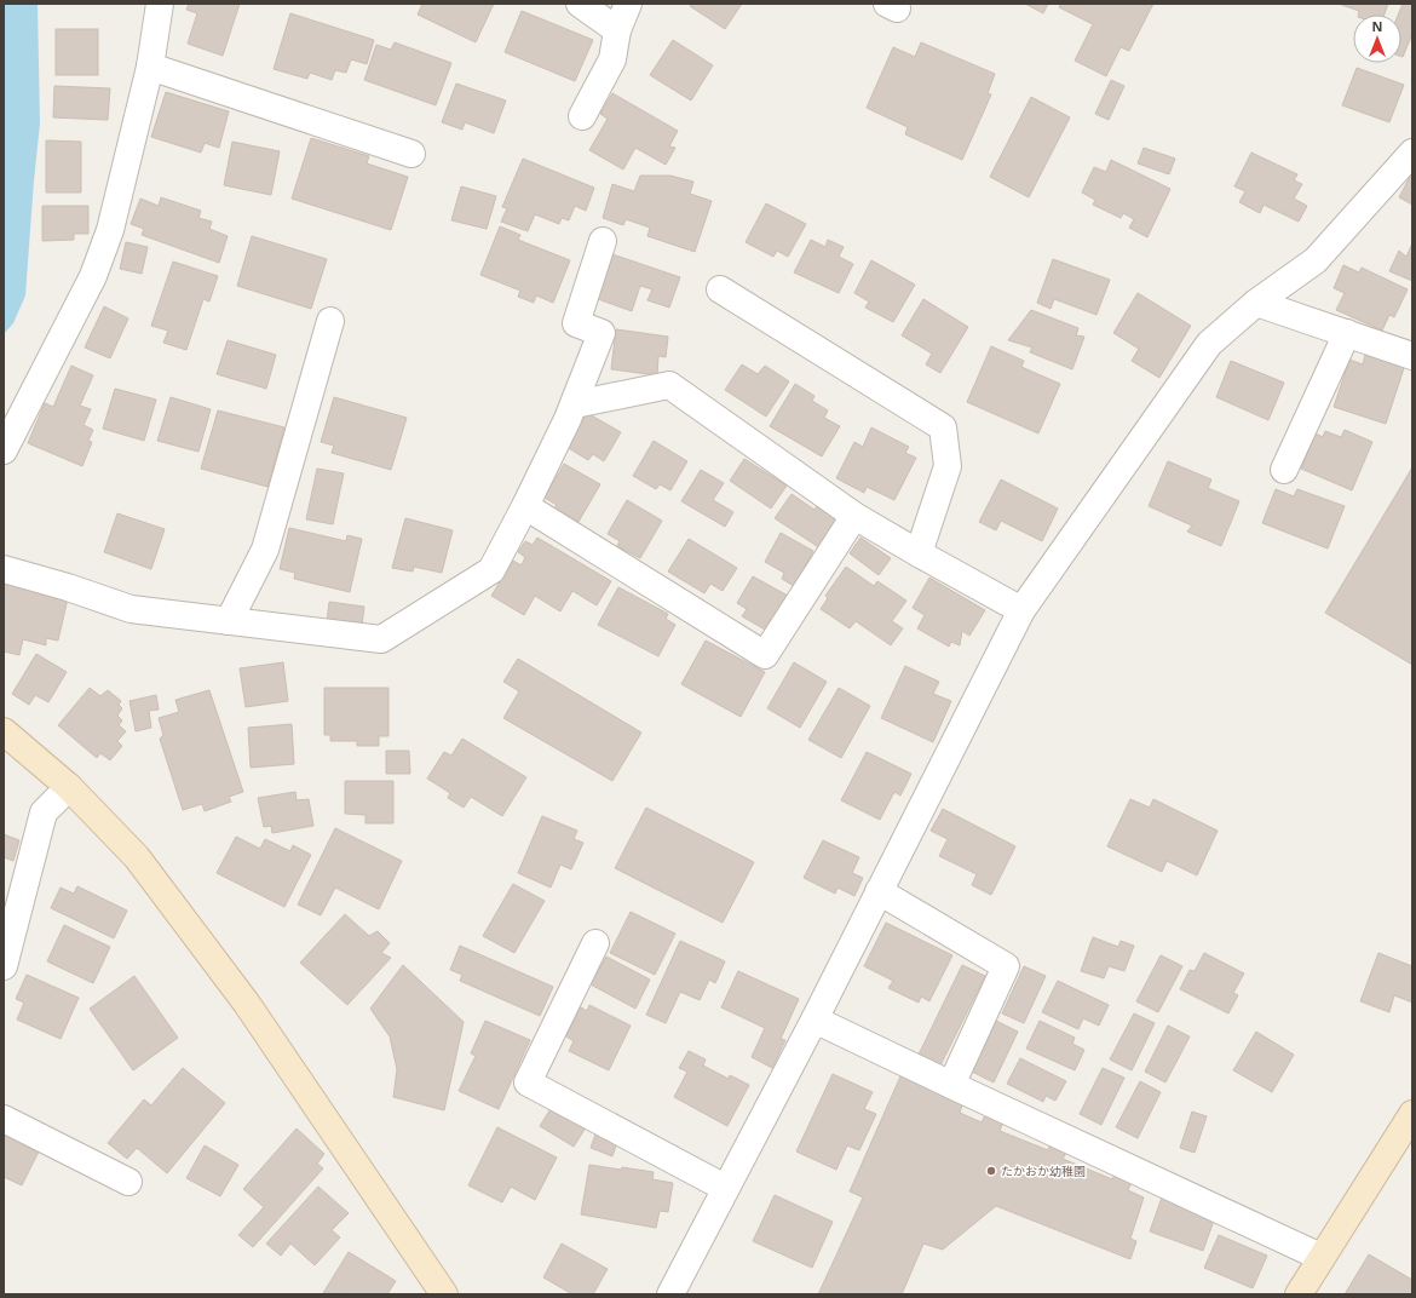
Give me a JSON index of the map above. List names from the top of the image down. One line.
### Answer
{"places":["たかおか幼稚園"],"north":"top"}
